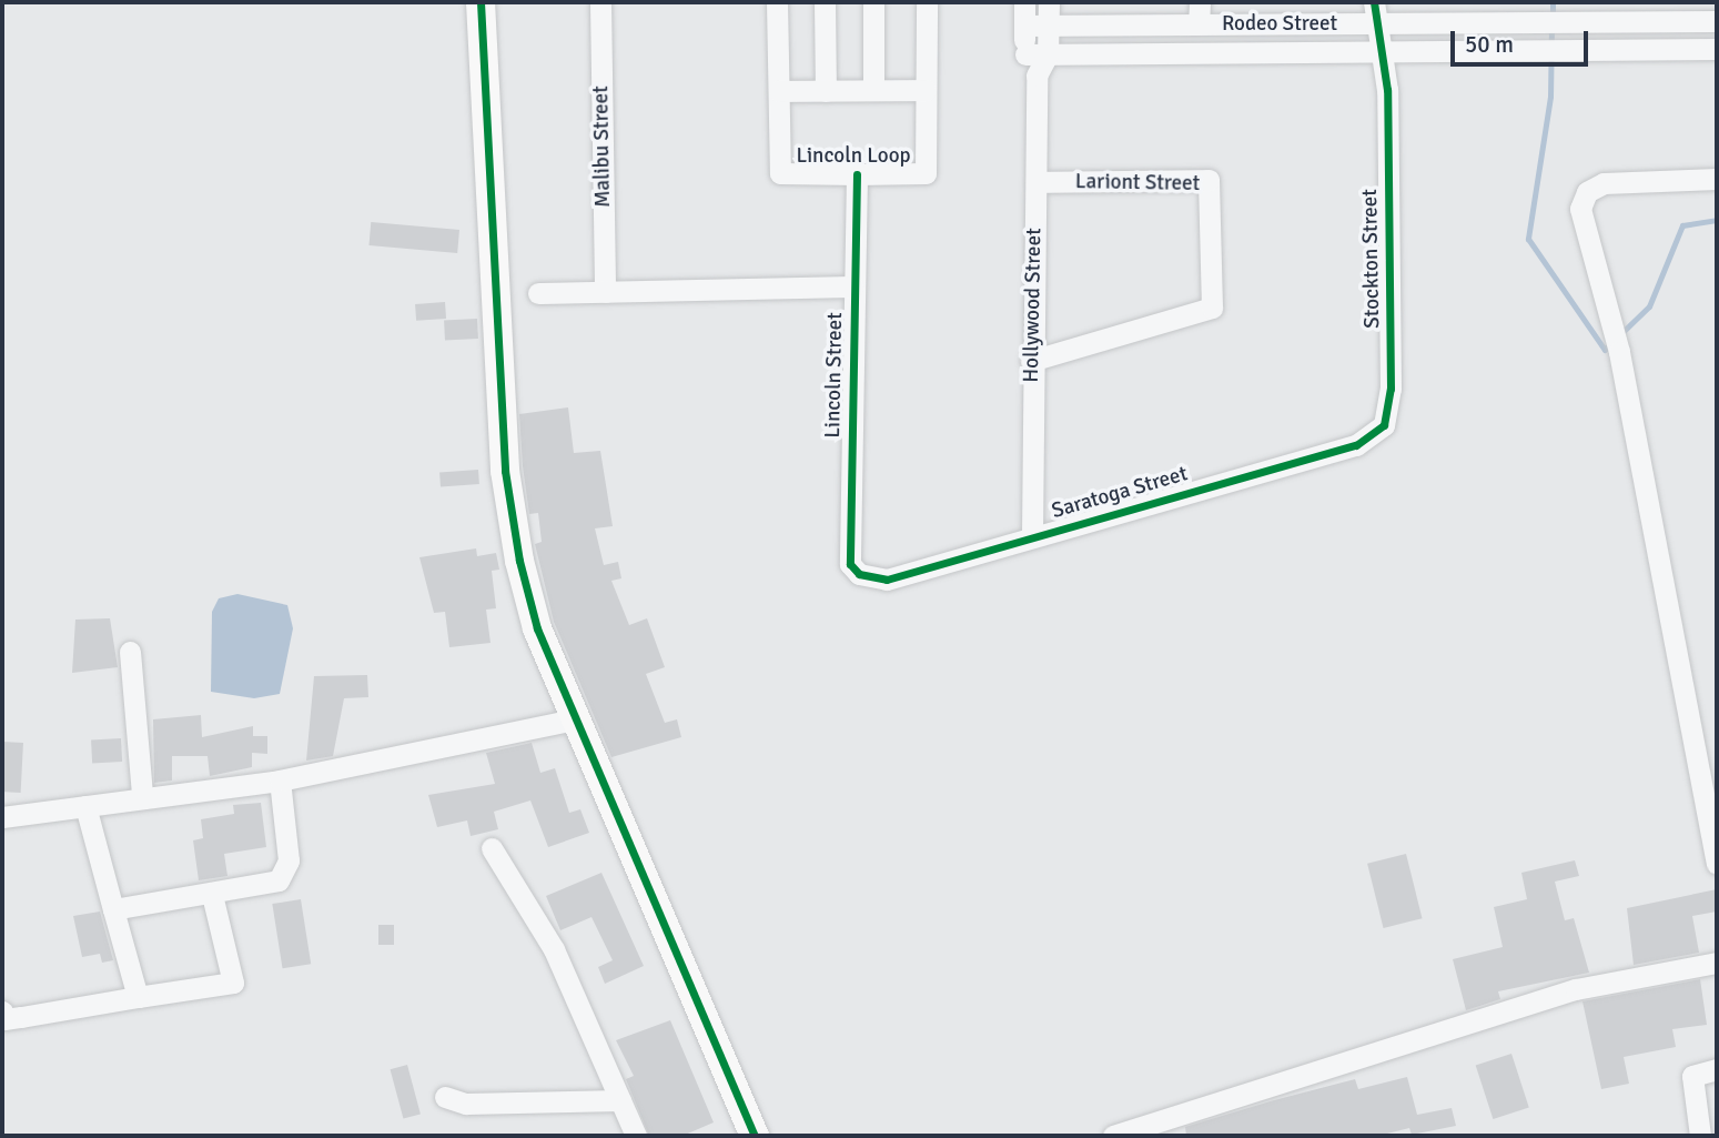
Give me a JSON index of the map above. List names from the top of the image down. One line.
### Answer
{"streets":{"street":["Rodeo Street","Malibu Street","Lincoln Loop","Lariont Street","Stockton Street","Hollywood Street","Lincoln Street","Saratoga Street"]},"crossings":[["Rodeo Street","Stockton Street"],["Lincoln Loop","Lincoln Street"],["Lariont Street","Hollywood Street"],["Stockton Street","Saratoga Street"],["Hollywood Street","Saratoga Street"],["Lincoln Street","Saratoga Street"]],"scale_bar":"50 m"}
